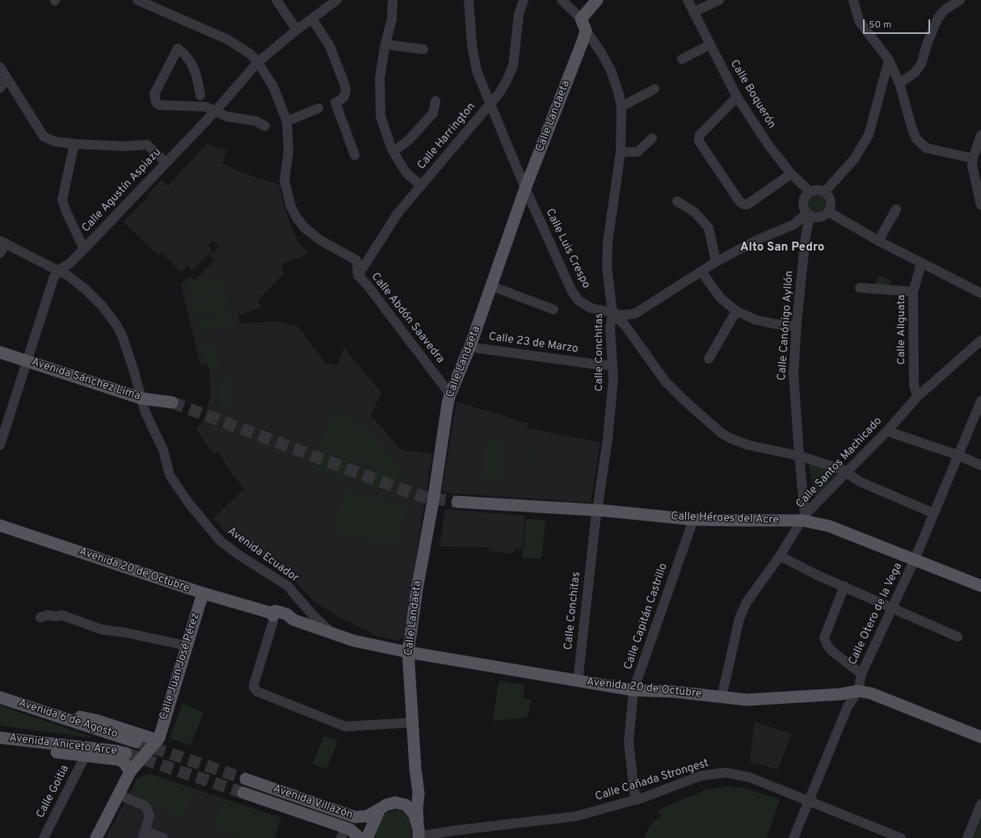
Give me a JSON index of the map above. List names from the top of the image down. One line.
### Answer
{"streets":{"main road":["Calle Landaeta","Avenida Sánchez Lima","Calle Héroes del Acre","Avenida 20 de Octubre","Calle Juan José Pérez","Avenida 6 de Agosto","Avenida Aniceto Arce","Avenida Villazón"],"street":["Calle Boquerón","Calle Harrington","Calle Agustín Aspiazu","Calle Luis Crespo","Calle Abdón Saavedra","Calle Canónigo Ayllón","Calle Aliguata","Calle 23 de Marzo","Calle Conchitas","Calle Santos Machicado","Avenida Ecuador","Calle Otero de la Vega","Calle Capitán Castrillo","Calle Cañada Strongest","Calle Goitia"]},"crossings":[["Calle Boquerón","Calle Luis Crespo"],["Calle Boquerón","Calle Canónigo Ayllón"],["Calle Landaeta","Calle Luis Crespo"],["Calle Landaeta","Calle Abdón Saavedra"],["Calle Landaeta","Calle 23 de Marzo"],["Calle Landaeta","Calle Conchitas"],["Calle Landaeta","Avenida 20 de Octubre"],["Calle Landaeta","Avenida Villazón"],["Calle Harrington","Calle Luis Crespo"],["Calle Harrington","Calle Abdón Saavedra"],["Calle Agustín Aspiazu","Calle Abdón Saavedra"],["Calle Agustín Aspiazu","Avenida Ecuador"],["Calle Luis Crespo","Calle Canónigo Ayllón"],["Calle Luis Crespo","Calle Conchitas"],["Calle Canónigo Ayllón","Calle Santos Machicado"],["Calle Canónigo Ayllón","Calle Héroes del Acre"],["Calle Aliguata","Calle Santos Machicado"],["Calle 23 de Marzo","Calle Conchitas"],["Calle Conchitas","Calle Héroes del Acre"],["Calle Conchitas","Avenida 20 de Octubre"],["Avenida Sánchez Lima","Avenida Ecuador"],["Calle Santos Machicado","Calle Héroes del Acre"],["Calle Santos Machicado","Avenida 20 de Octubre"],["Calle Héroes del Acre","Calle Otero de la Vega"],["Calle Héroes del Acre","Calle Capitán Castrillo"],["Avenida Ecuador","Avenida 20 de Octubre"],["Avenida 20 de Octubre","Calle Otero de la Vega"],["Avenida 20 de Octubre","Calle Capitán Castrillo"],["Avenida 20 de Octubre","Calle Juan José Pérez"],["Calle Otero de la Vega","Calle Cañada Strongest"],["Calle Capitán Castrillo","Calle Cañada Strongest"]],"districts":["Alto San Pedro"],"scale_bar":"50 m"}
